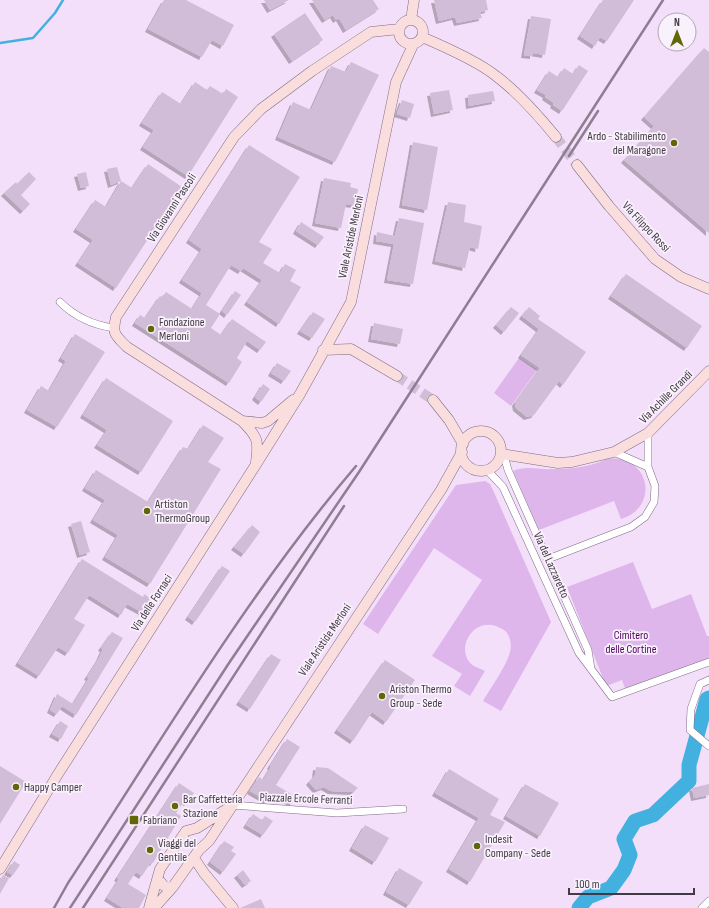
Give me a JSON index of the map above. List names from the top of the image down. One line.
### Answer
{"streets":{"main road":["Via Giovanni Pascoli","Via Filippo Rossi","Viale Aristide Merloni","Via Achille Grandi","Via delle Fornaci"],"street":["Via del Lazzaretto","Piazzale Ercole Ferranti"]},"crossings":[["Via Giovanni Pascoli","Viale Aristide Merloni"],["Viale Aristide Merloni","Via Achille Grandi"],["Viale Aristide Merloni","Via del Lazzaretto"],["Viale Aristide Merloni","Via delle Fornaci"],["Viale Aristide Merloni","Piazzale Ercole Ferranti"],["Via Achille Grandi","Via del Lazzaretto"]],"parks":["Cimitero delle Cortine"],"places":{"other":["Ardo - Stabilimento del Maragone","Fondazione Merloni","Artiston ThermoGroup","Ariston Thermo Group - Sede","Happy Camper","Bar Caffetteria Stazione","Indesit Company - Sede","Viaggi del Gentile"],"transit":["Fabriano"]},"scale_bar":"100 m","north":"top"}
